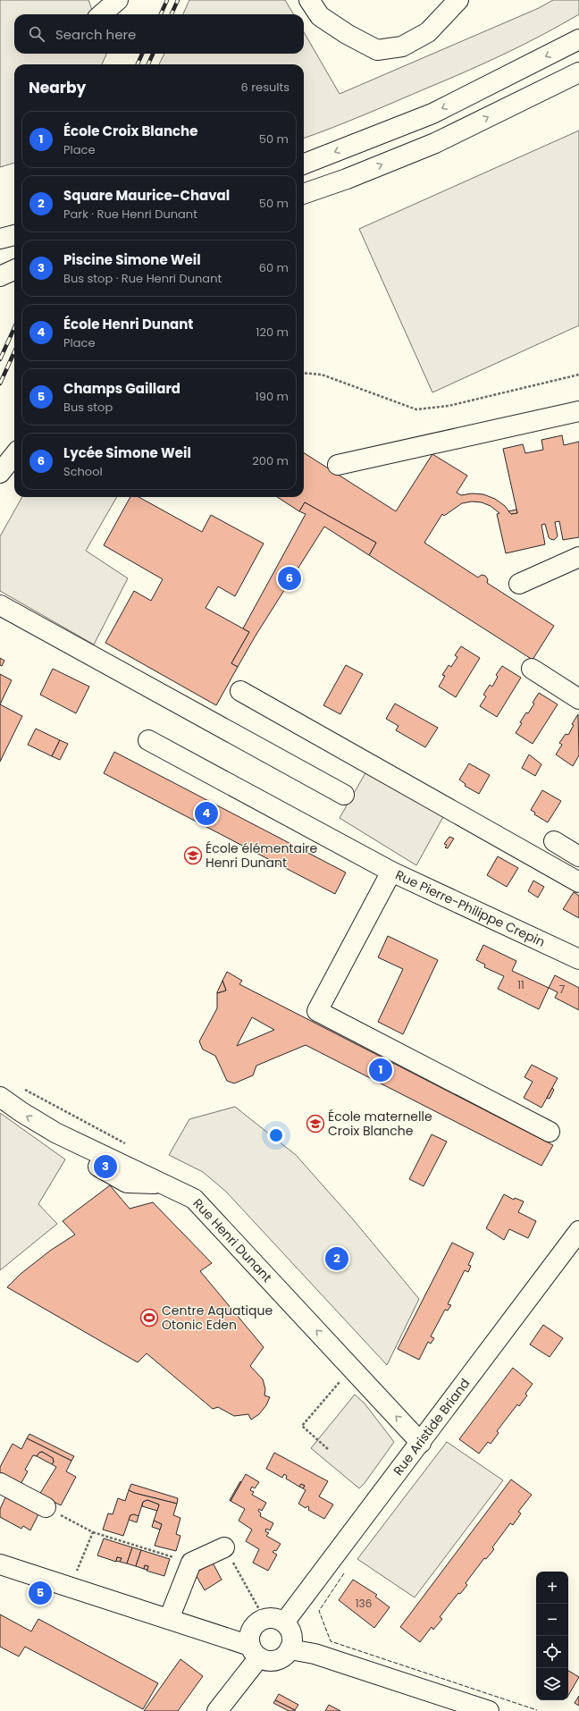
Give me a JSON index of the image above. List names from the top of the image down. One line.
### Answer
{"streets":{"street":["Rue Pierre-Philippe Crepin","Rue Henri Dunant","Rue Aristide Briand"]},"crossings":[["Rue Henri Dunant","Rue Aristide Briand"]],"one_way":["Rue Henri Dunant"],"places":{"school or university":["École élémentaire Henri Dunant","École maternelle Croix Blanche"],"sports":["Centre Aquatique Otonic Eden"]},"house_numbers":["11","7","136"],"page":{"search":"Search here","heading":["Nearby","6 results"],"list":[{"mark":"1","name":"École Croix Blanche","note":"Place","value":"50 m"},{"mark":"2","name":"Square Maurice-Chaval","note":"Park · Rue Henri Dunant","value":"50 m"},{"mark":"3","name":"Piscine Simone Weil","note":"Bus stop · Rue Henri Dunant","value":"60 m"},{"mark":"4","name":"École Henri Dunant","note":"Place","value":"120 m"},{"mark":"5","name":"Champs Gaillard","note":"Bus stop","value":"190 m"},{"mark":"6","name":"Lycée Simone Weil","note":"School","value":"200 m"}],"pins":["6","4","1","3","2","5"],"map_buttons":["+","−"]}}
